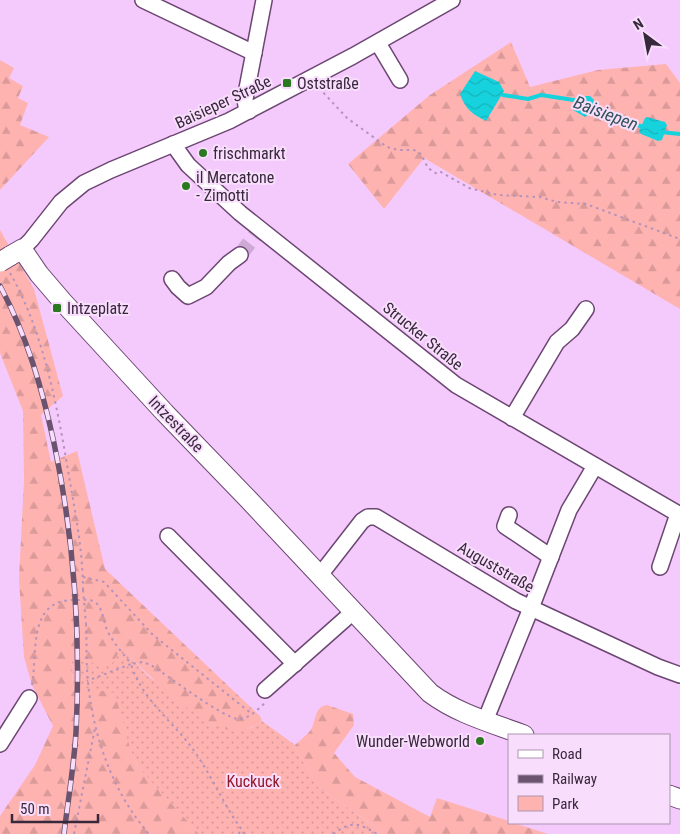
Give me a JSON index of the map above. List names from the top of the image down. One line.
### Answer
{"streets":{"main road":["Intzestraße"],"street":["Baisieper Straße","Strucker Straße","Auguststraße"]},"crossings":[["Baisieper Straße","Strucker Straße"],["Baisieper Straße","Intzestraße"],["Intzestraße","Auguststraße"]],"water":["Baisiepen"],"parks":["Kuckuck"],"places":{"transit":["Oststraße","Intzeplatz"],"other":["frischmarkt","il Mercatone - Zimotti","Wunder-Webworld"]},"legend":["Road","Railway","Park"],"scale_bar":"50 m","north":"top left"}
